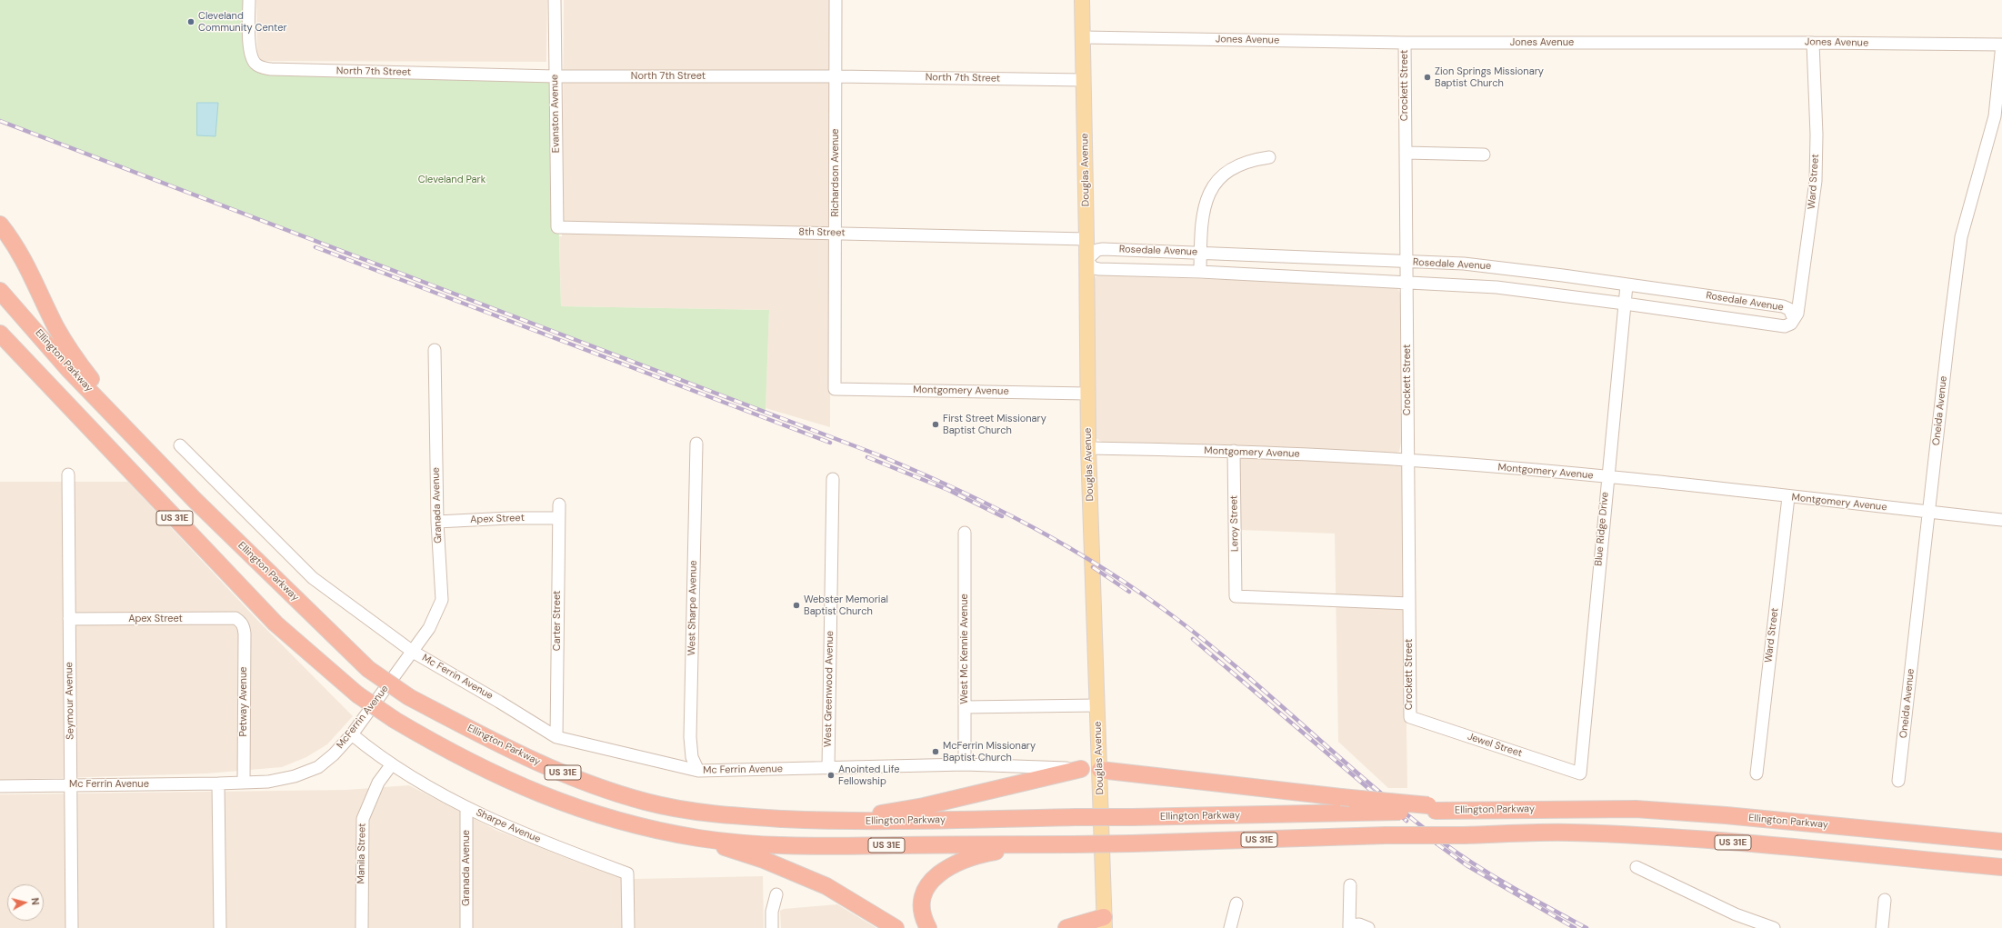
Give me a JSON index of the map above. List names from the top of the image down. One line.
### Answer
{"streets":{"highway":["Ellington Parkway","US 31E"],"main road":["Douglas Avenue","Mc Ferrin Avenue"],"street":["Jones Avenue","North 7th Street","Crockett Street","Evanston Avenue","Richardson Avenue","Ward Street","8th Street","Rosedale Avenue","Montgomery Avenue","Oneida Avenue","Granada Avenue","Apex Street","Leroy Street","Blue Ridge Drive","West Sharpe Avenue","Carter Street","West Mc Kennie Avenue","West Greenwood Avenue","Seymour Avenue","Petway Avenue","McFerrin Avenue","Jewel Street","Sharpe Avenue","Manila Street"]},"crossings":[["Jones Avenue","Crockett Street"],["Jones Avenue","Douglas Avenue"],["Jones Avenue","Ward Street"],["Jones Avenue","Oneida Avenue"],["North 7th Street","Evanston Avenue"],["North 7th Street","Douglas Avenue"],["North 7th Street","Richardson Avenue"],["Crockett Street","Rosedale Avenue"],["Crockett Street","Montgomery Avenue"],["Crockett Street","Leroy Street"],["Crockett Street","Jewel Street"],["Evanston Avenue","8th Street"],["Douglas Avenue","8th Street"],["Douglas Avenue","Rosedale Avenue"],["Douglas Avenue","Montgomery Avenue"],["Douglas Avenue","Mc Ferrin Avenue"],["Richardson Avenue","8th Street"],["Richardson Avenue","Montgomery Avenue"],["Ward Street","Rosedale Avenue"],["Ward Street","Montgomery Avenue"],["Rosedale Avenue","Blue Ridge Drive"],["Montgomery Avenue","Oneida Avenue"],["Montgomery Avenue","Leroy Street"],["Montgomery Avenue","Blue Ridge Drive"],["Granada Avenue","Apex Street"],["Granada Avenue","Mc Ferrin Avenue"],["Granada Avenue","McFerrin Avenue"],["Granada Avenue","Sharpe Avenue"],["Apex Street","Carter Street"],["Apex Street","Seymour Avenue"],["Apex Street","Petway Avenue"],["Blue Ridge Drive","Jewel Street"],["West Sharpe Avenue","Mc Ferrin Avenue"],["Carter Street","Mc Ferrin Avenue"],["West Mc Kennie Avenue","Mc Ferrin Avenue"],["Mc Ferrin Avenue","West Greenwood Avenue"],["Mc Ferrin Avenue","Seymour Avenue"],["Mc Ferrin Avenue","McFerrin Avenue"],["Petway Avenue","McFerrin Avenue"],["McFerrin Avenue","Sharpe Avenue"],["Sharpe Avenue","Manila Street"]],"parks":["Cleveland Park"],"places":["Cleveland Community Center","Zion Springs Missionary Baptist Church","First Street Missionary Baptist Church","Webster Memorial Baptist Church","McFerrin Missionary Baptist Church","Anointed Life Fellowship"],"north":"right"}
